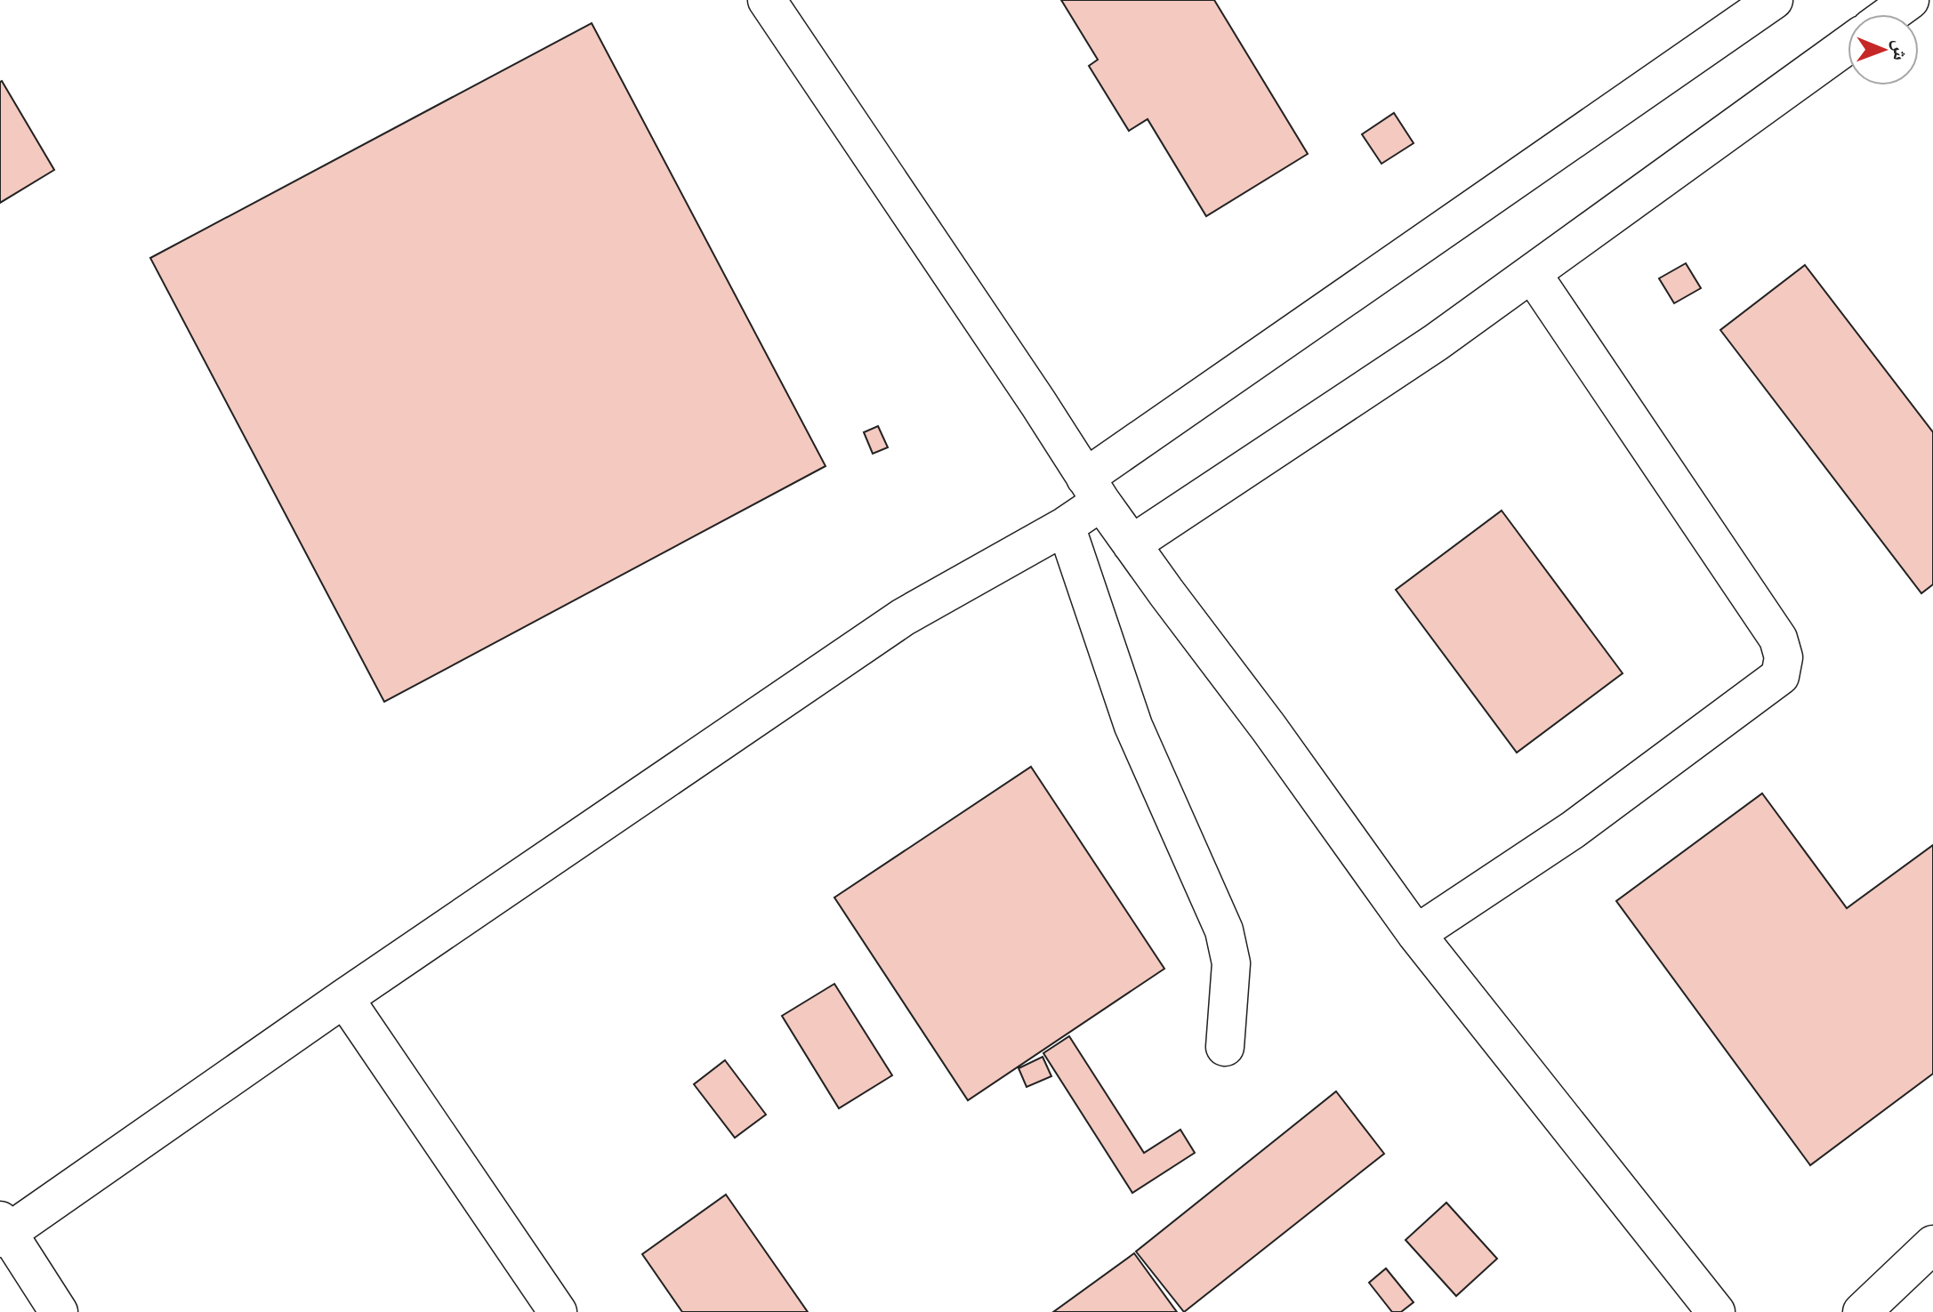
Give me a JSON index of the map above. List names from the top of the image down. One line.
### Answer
{"north":"right"}
